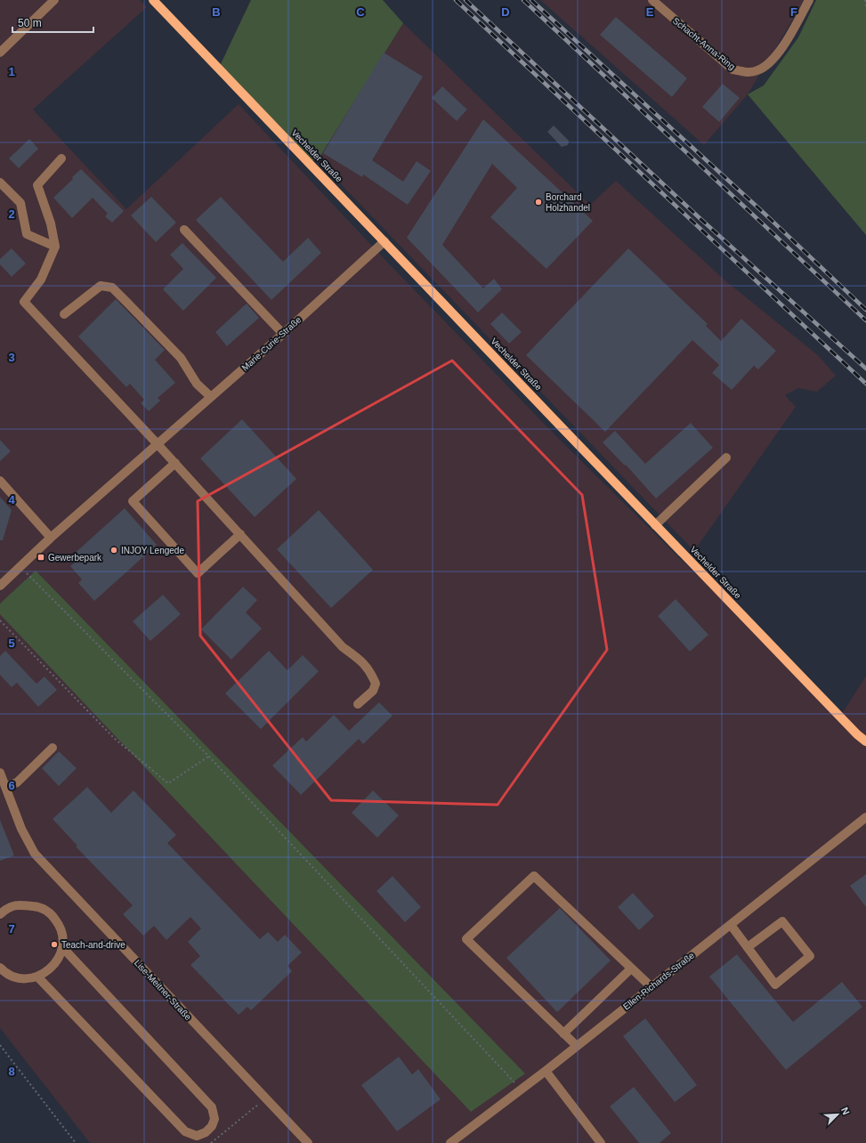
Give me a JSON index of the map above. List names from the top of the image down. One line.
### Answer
{"streets":{"main road":["Vechelder Straße"],"street":["Schacht-Anna-Ring","Marie-Curie-Straße","Ellen-Richards-Straße","Lise-Meitner-Straße"]},"crossings":[["Vechelder Straße","Marie-Curie-Straße"]],"places":{"other":["Borchard Holzhandel","INJOY Lengede","Teach-and-drive"],"transit":["Gewerbepark"]},"scale_bar":"50 m","north":"top right","grid":{"columns":["B","C","D","E","F"],"rows":["1","2","3","4","5","6","7","8"]}}
